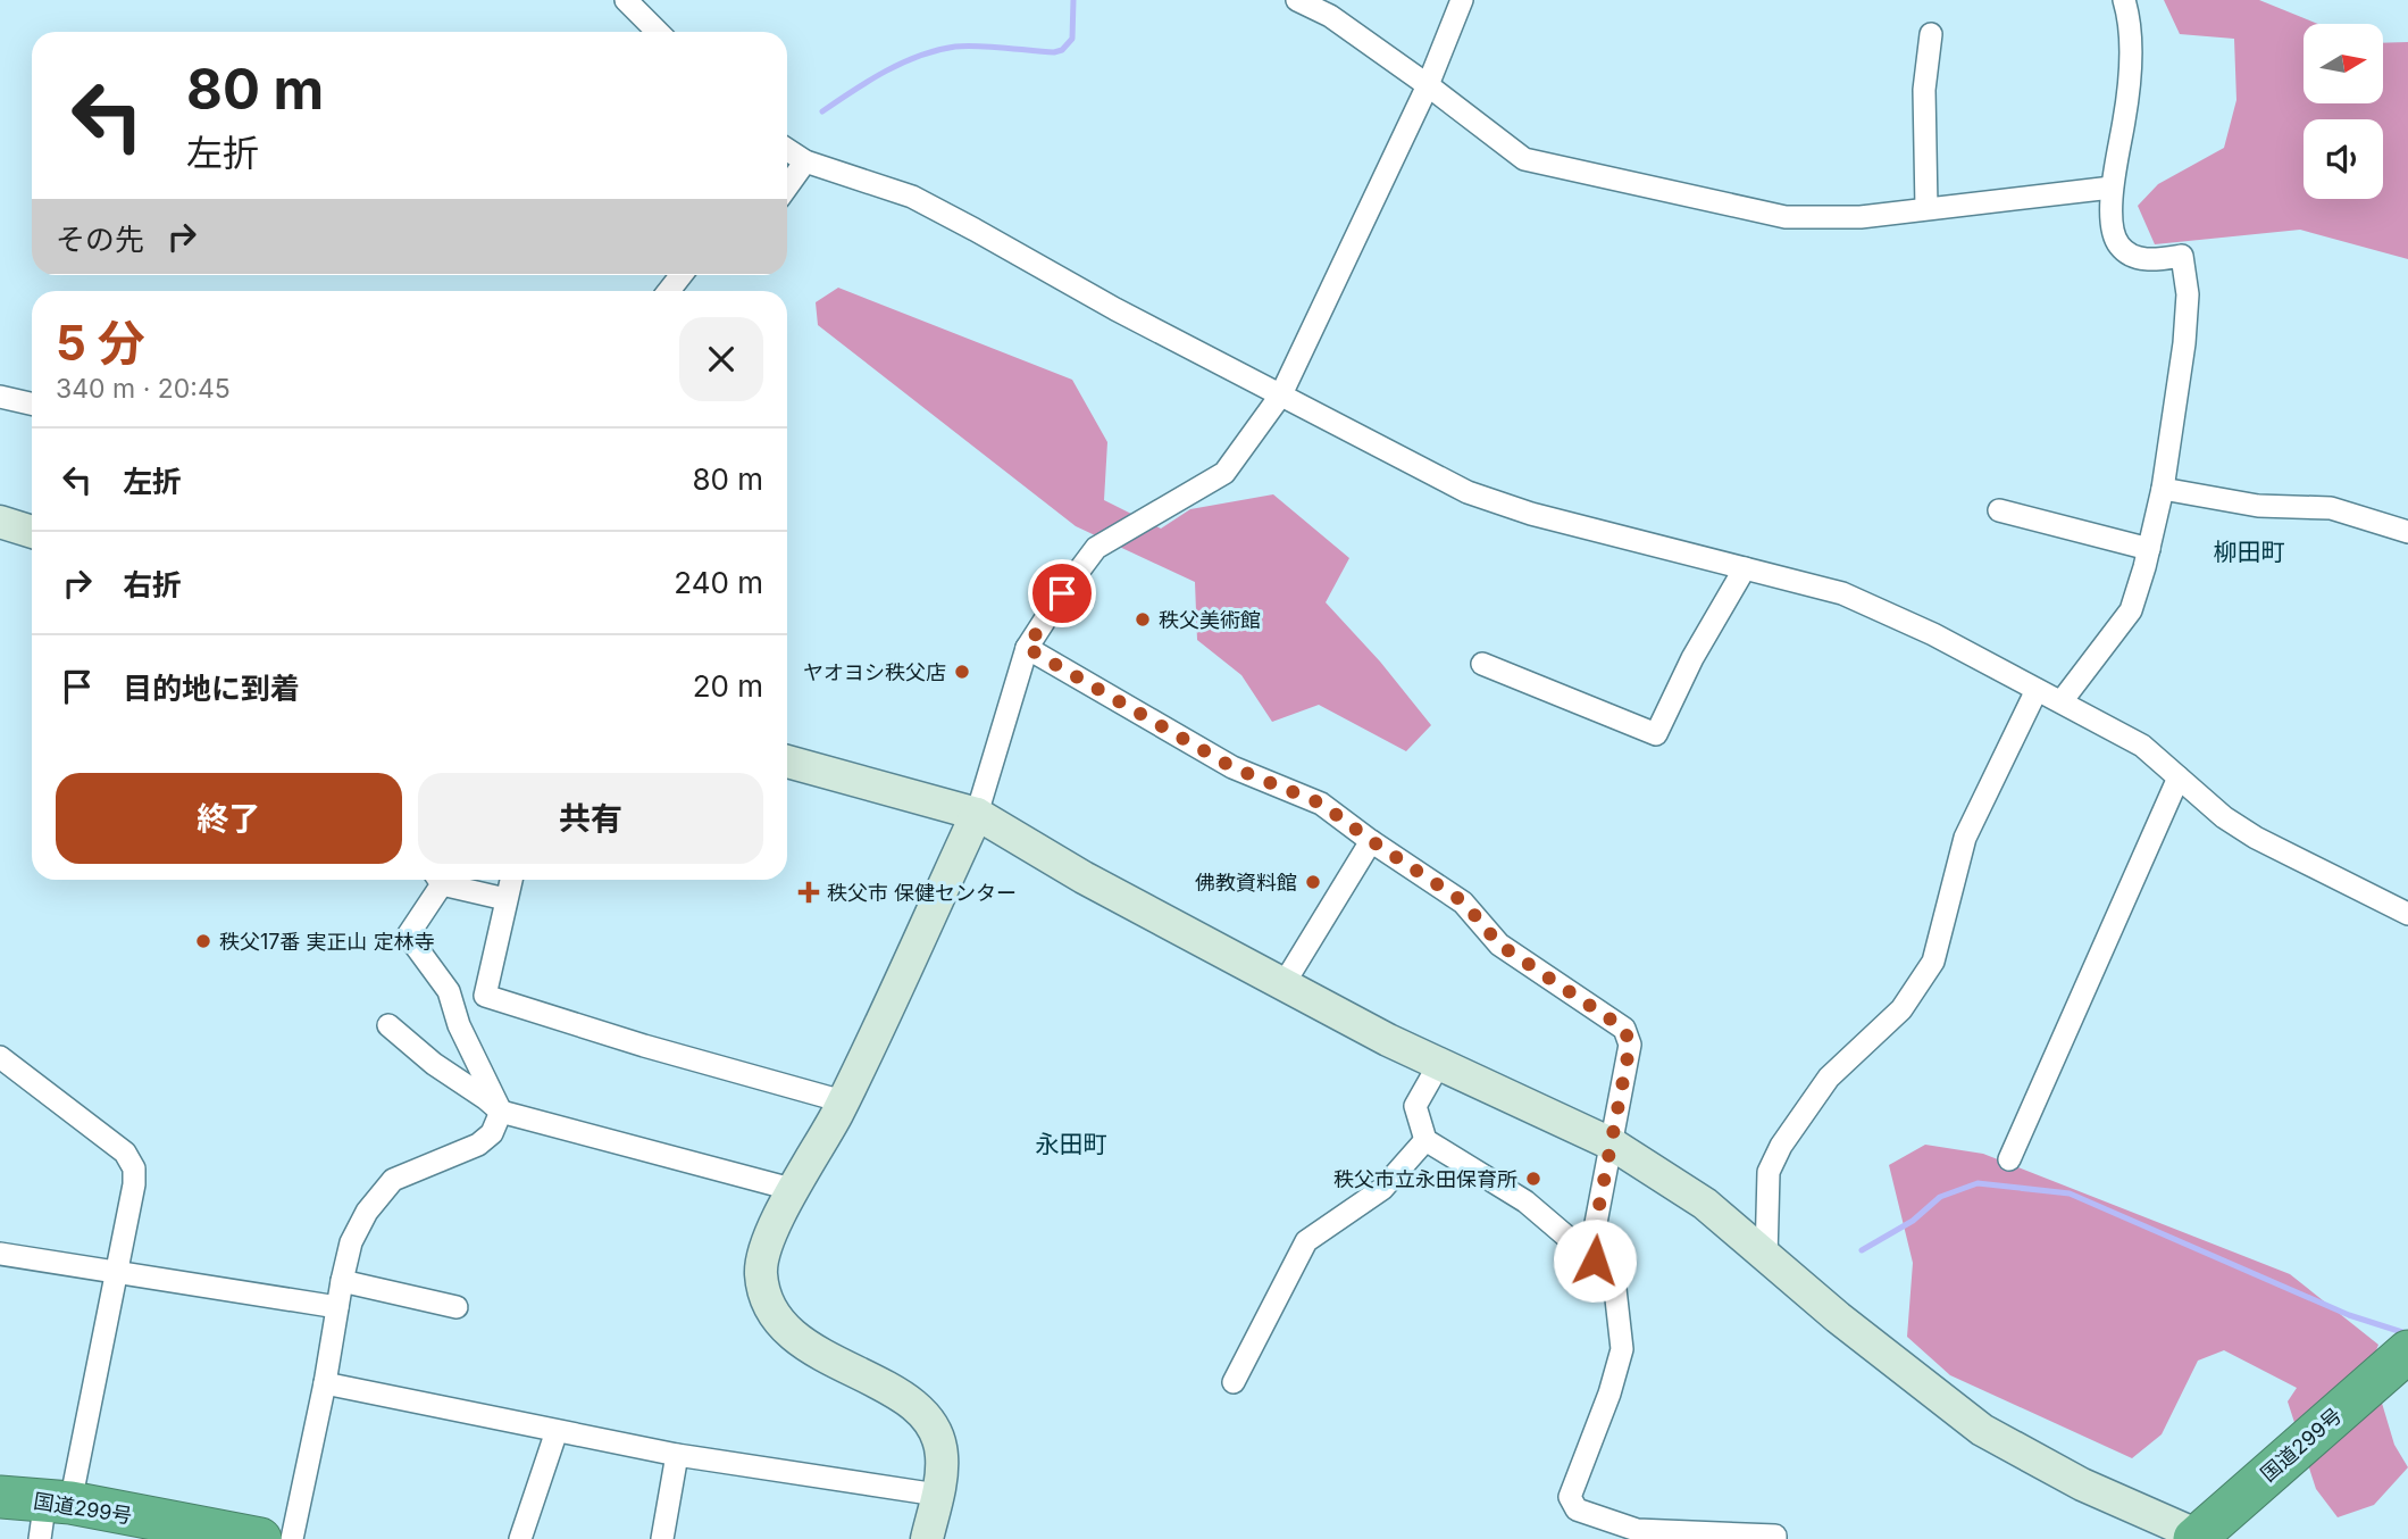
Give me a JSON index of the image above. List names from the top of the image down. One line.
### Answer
{"streets":{"highway":["国道299号"]},"districts":["柳田町","永田町"],"places":{"other":["秩父美術館","ヤオヨシ秩父店","佛教資料館","秩父17番 実正山 定林寺","秩父市立永田保育所"],"health":["秩父市 保健センター"]},"north":"right","page":{"turn":["80 m","左折"],"then":"その先","heading":["5 分","340 m · 20:45"],"list":[{"name":"左折","value":"80 m"},{"name":"右折","value":"240 m"},{"name":"目的地に到着","value":"20 m"}],"buttons":["終了","共有"]}}
